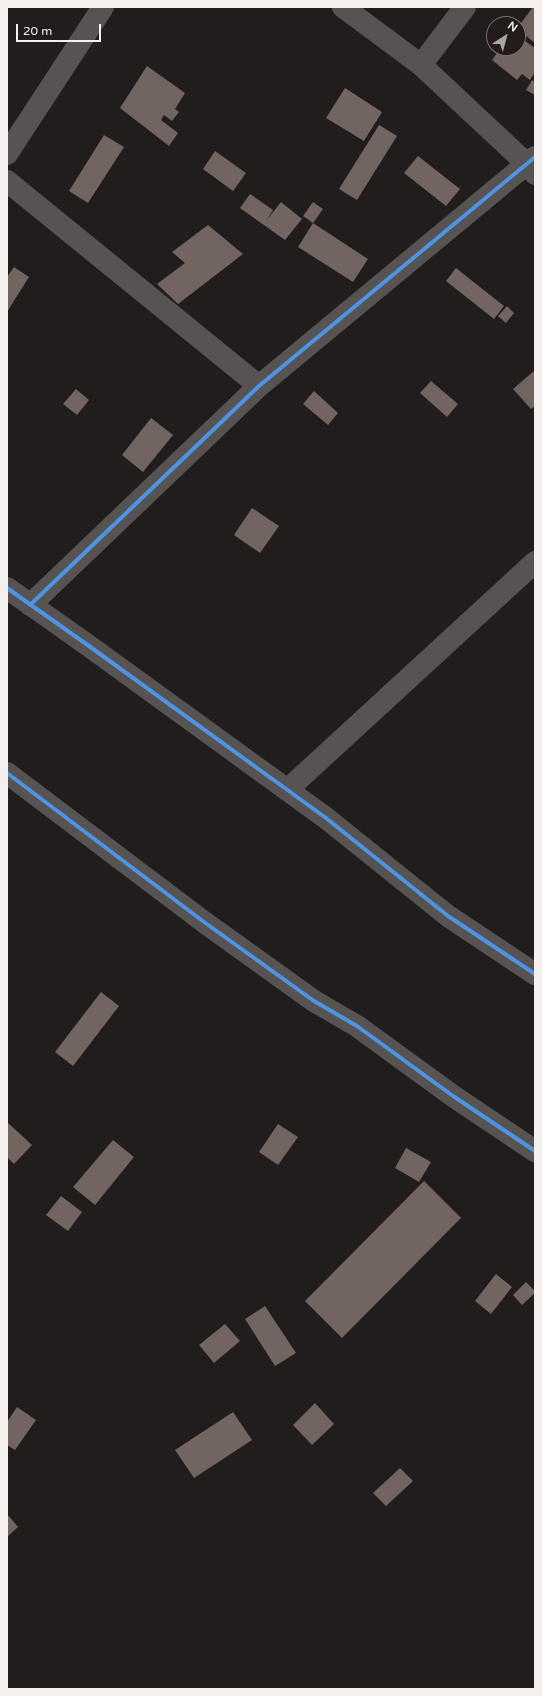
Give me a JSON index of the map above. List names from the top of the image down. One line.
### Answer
{"scale_bar":"20 m","north":"top right"}
